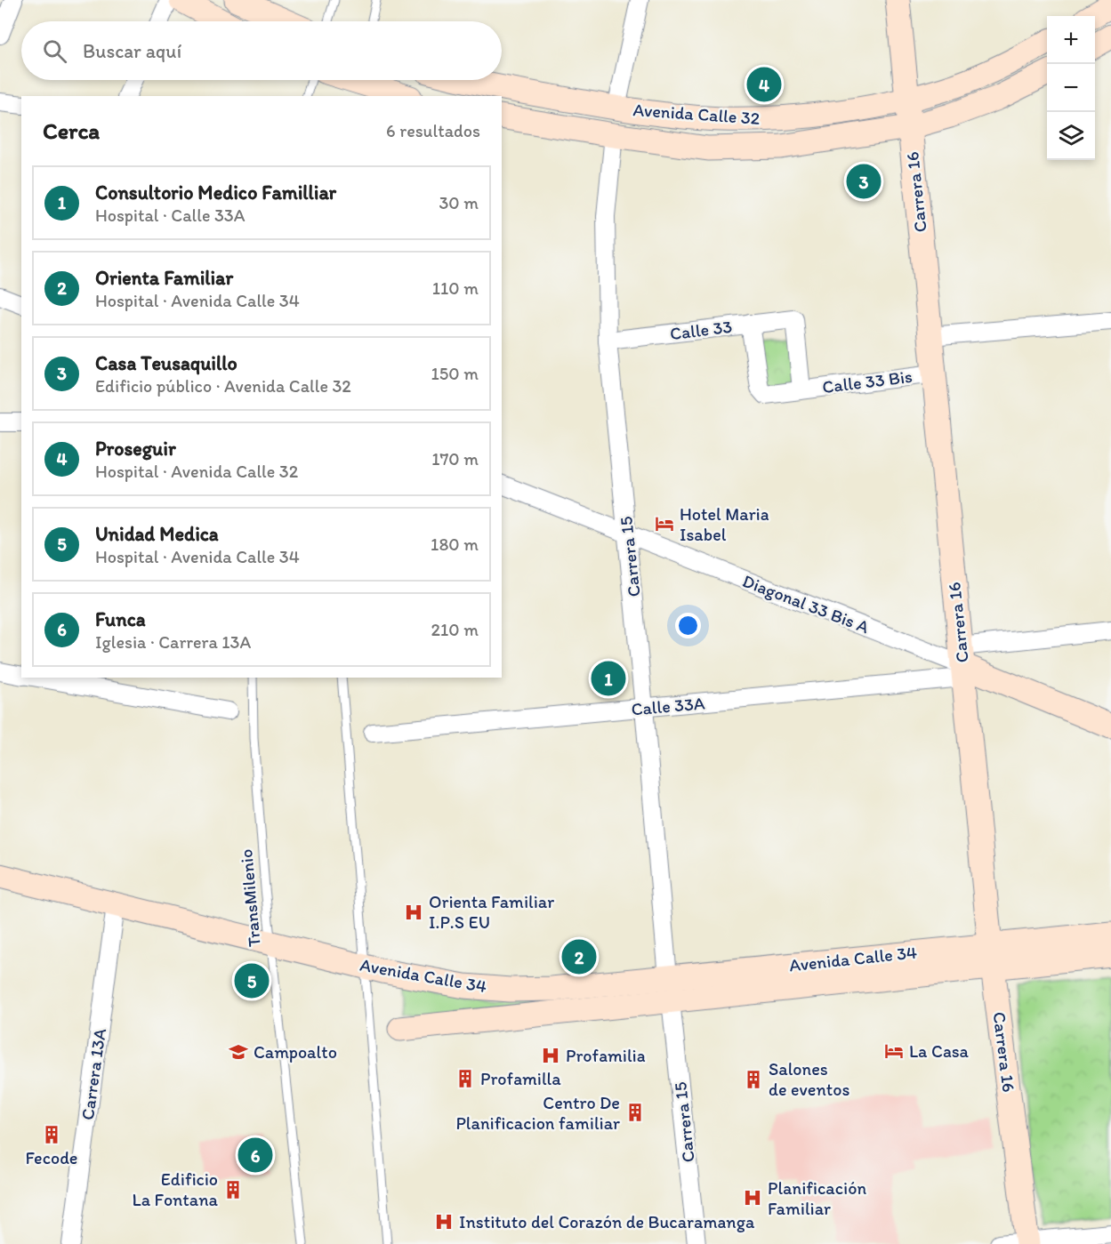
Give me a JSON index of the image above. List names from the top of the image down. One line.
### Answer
{"streets":{"main road":["Avenida Calle 32","Carrera 16","Diagonal 33 Bis A","Avenida Calle 34"],"street":["Calle 33","Calle 33 Bis","Carrera 15","Calle 33A","Carrera 13A"],"lane":["TransMilenio"]},"crossings":[["Avenida Calle 32","Carrera 16"],["Avenida Calle 32","Carrera 15"],["Carrera 16","Calle 33 Bis"],["Carrera 16","Diagonal 33 Bis A"],["Carrera 16","Calle 33A"],["Carrera 16","Avenida Calle 34"],["Calle 33","Calle 33 Bis"],["Calle 33","Carrera 15"],["Carrera 15","Diagonal 33 Bis A"],["Carrera 15","Calle 33A"],["Carrera 15","Avenida Calle 34"],["Diagonal 33 Bis A","Calle 33A"],["TransMilenio","Avenida Calle 34"],["Avenida Calle 34","Carrera 13A"]],"places":{"hotel":["Hotel Maria Isabel","La Casa"],"hospital":["Orienta Familiar I.P.S EU","Profamilia","Planificación Familiar","Instituto del Corazón de Bucaramanga"],"school or university":["Campoalto"],"building":["Profamilla","Salones de eventos","Centro De Planificacion familiar","Fecode","Edificio La Fontana"]},"page":{"map_buttons":["+","−"],"search":"Buscar aquí","pins":["4","3","1","2","5","6"],"heading":["Cerca","6 resultados"],"list":[{"mark":"1","name":"Consultorio Medico Familliar","note":"Hospital · Calle 33A","value":"30 m"},{"mark":"2","name":"Orienta Familiar","note":"Hospital · Avenida Calle 34","value":"110 m"},{"mark":"3","name":"Casa Teusaquillo","note":"Edificio público · Avenida Calle 32","value":"150 m"},{"mark":"4","name":"Proseguir","note":"Hospital · Avenida Calle 32","value":"170 m"},{"mark":"5","name":"Unidad Medica","note":"Hospital · Avenida Calle 34","value":"180 m"},{"mark":"6","name":"Funca","note":"Iglesia · Carrera 13A","value":"210 m"}]}}
